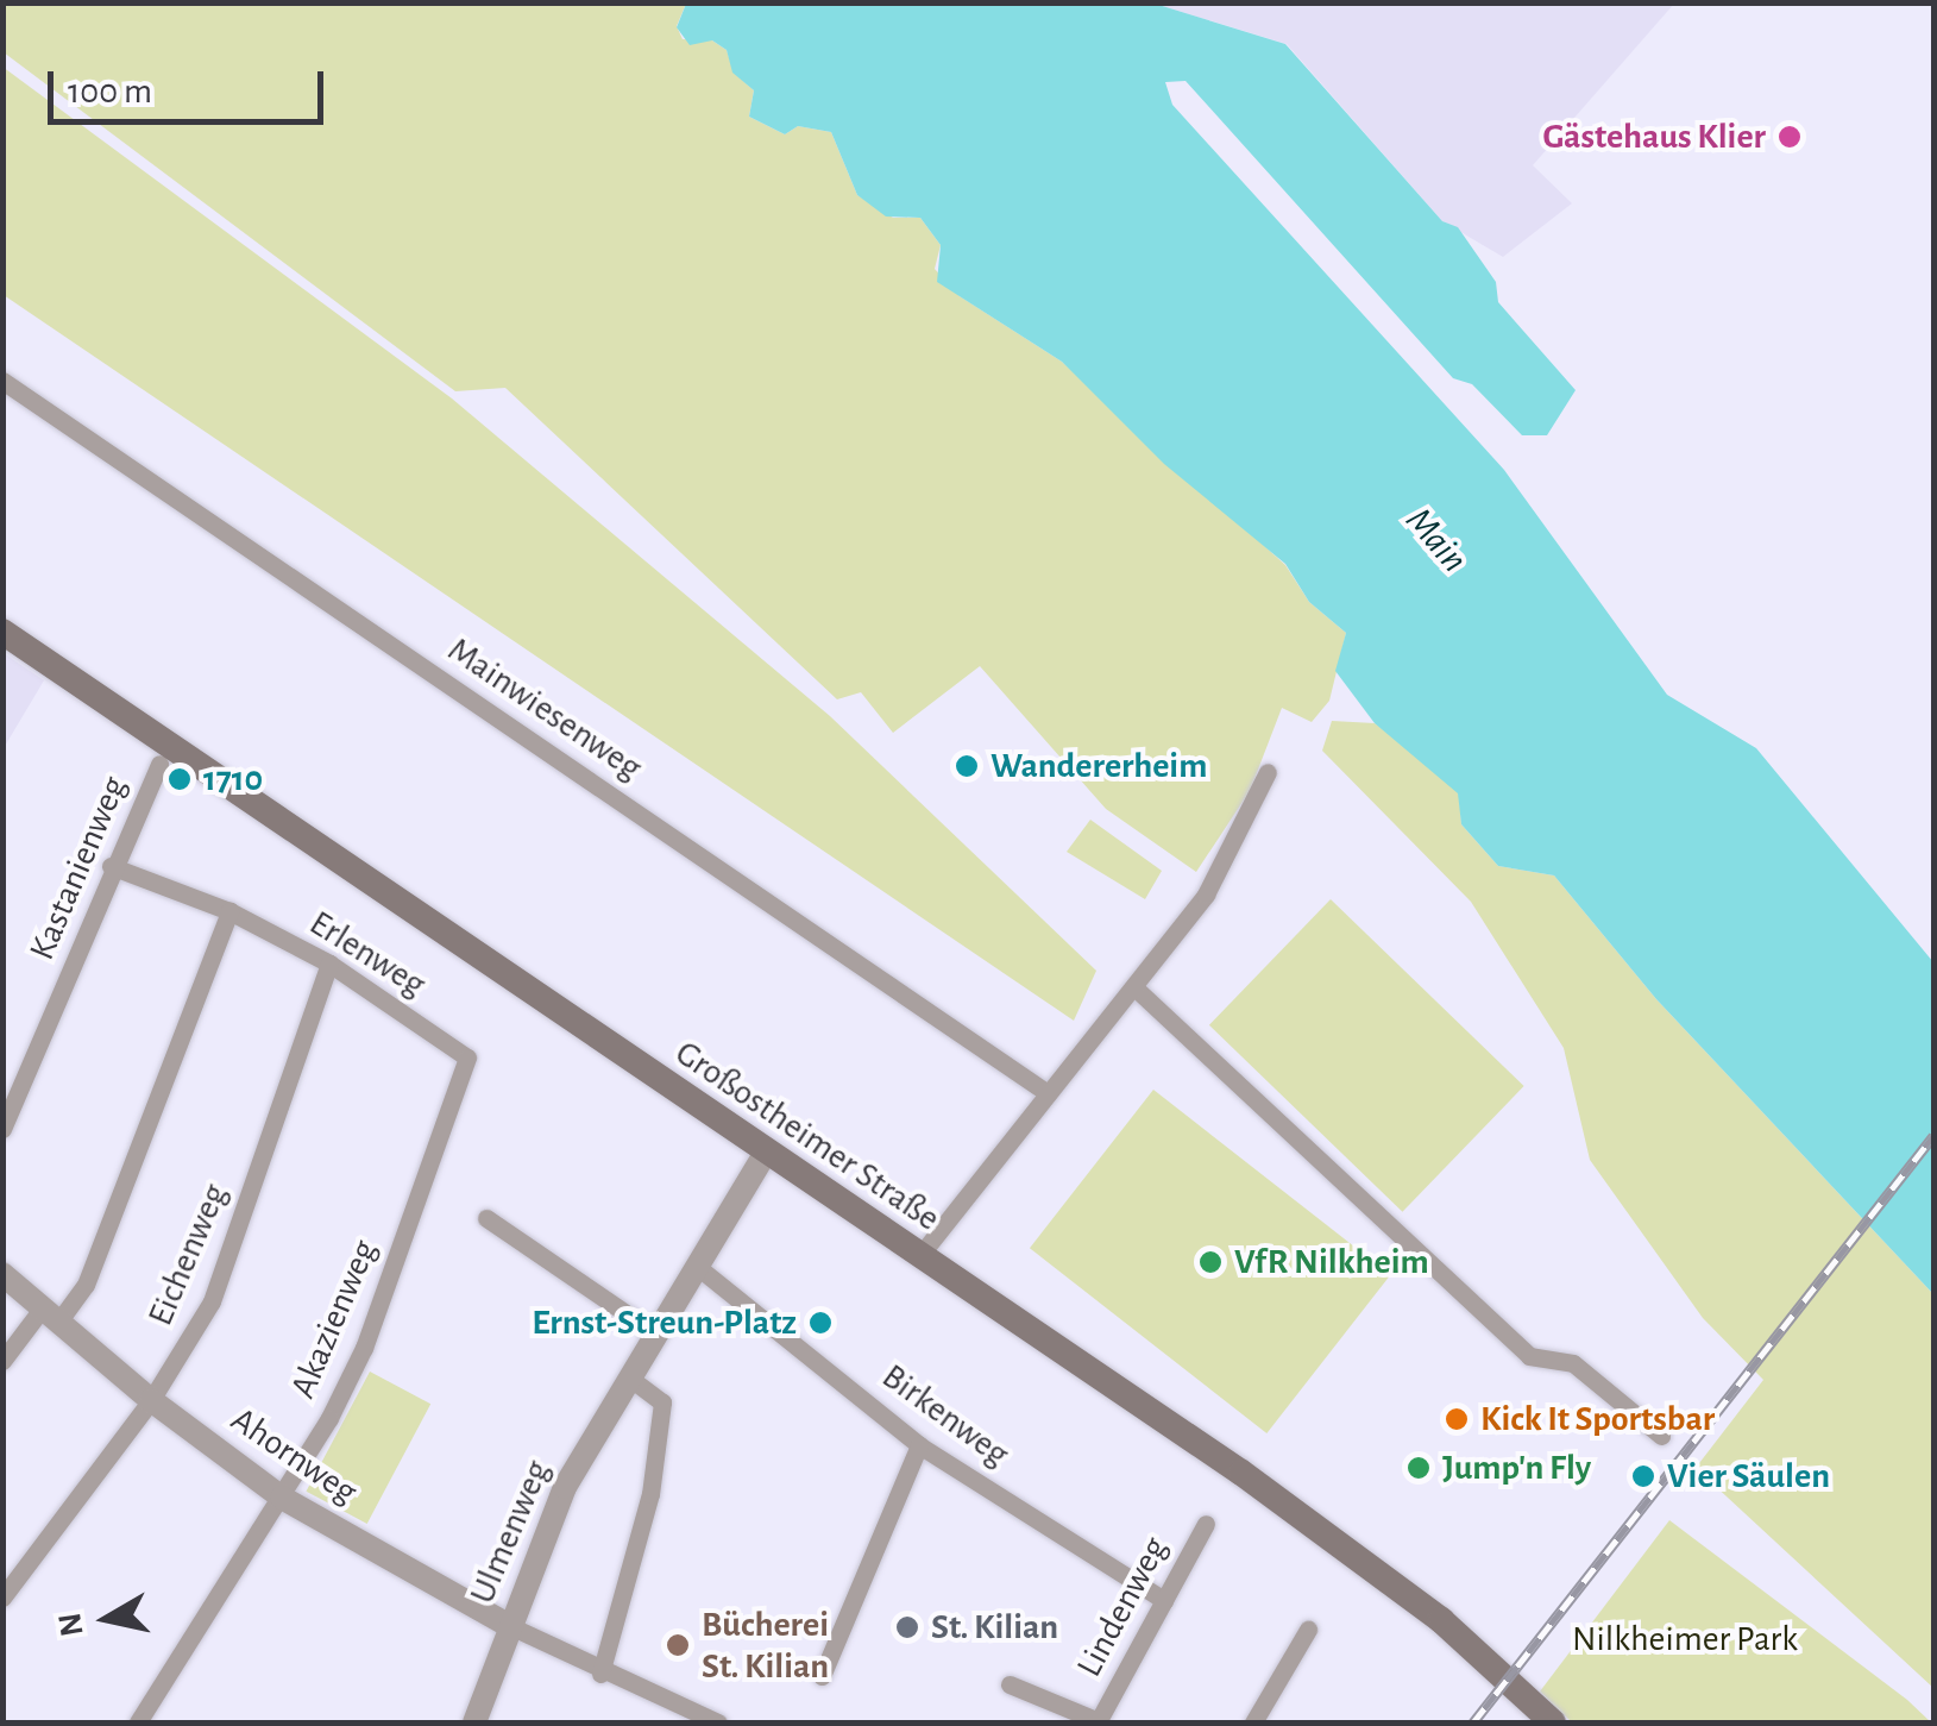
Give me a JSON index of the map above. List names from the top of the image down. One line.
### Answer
{"streets":{"main road":["Großostheimer Straße"],"street":["Mainwiesenweg","Kastanienweg","Erlenweg","Eichenweg","Akazienweg","Birkenweg","Ahornweg","Ulmenweg","Lindenweg"]},"crossings":[["Kastanienweg","Erlenweg"],["Erlenweg","Eichenweg"],["Erlenweg","Akazienweg"],["Großostheimer Straße","Ulmenweg"],["Eichenweg","Ahornweg"],["Akazienweg","Ahornweg"],["Birkenweg","Ulmenweg"],["Birkenweg","Lindenweg"],["Ahornweg","Ulmenweg"]],"water":["Main"],"parks":["Nilkheimer Park"],"places":["Gästehaus Klier","Wandererheim","1710","VfR Nilkheim","Ernst-Streun-Platz","Kick It Sportsbar","Jump'n Fly","Vier Säulen","St. Kilian","Bücherei St. Kilian"],"scale_bar":"100 m","north":"left"}
